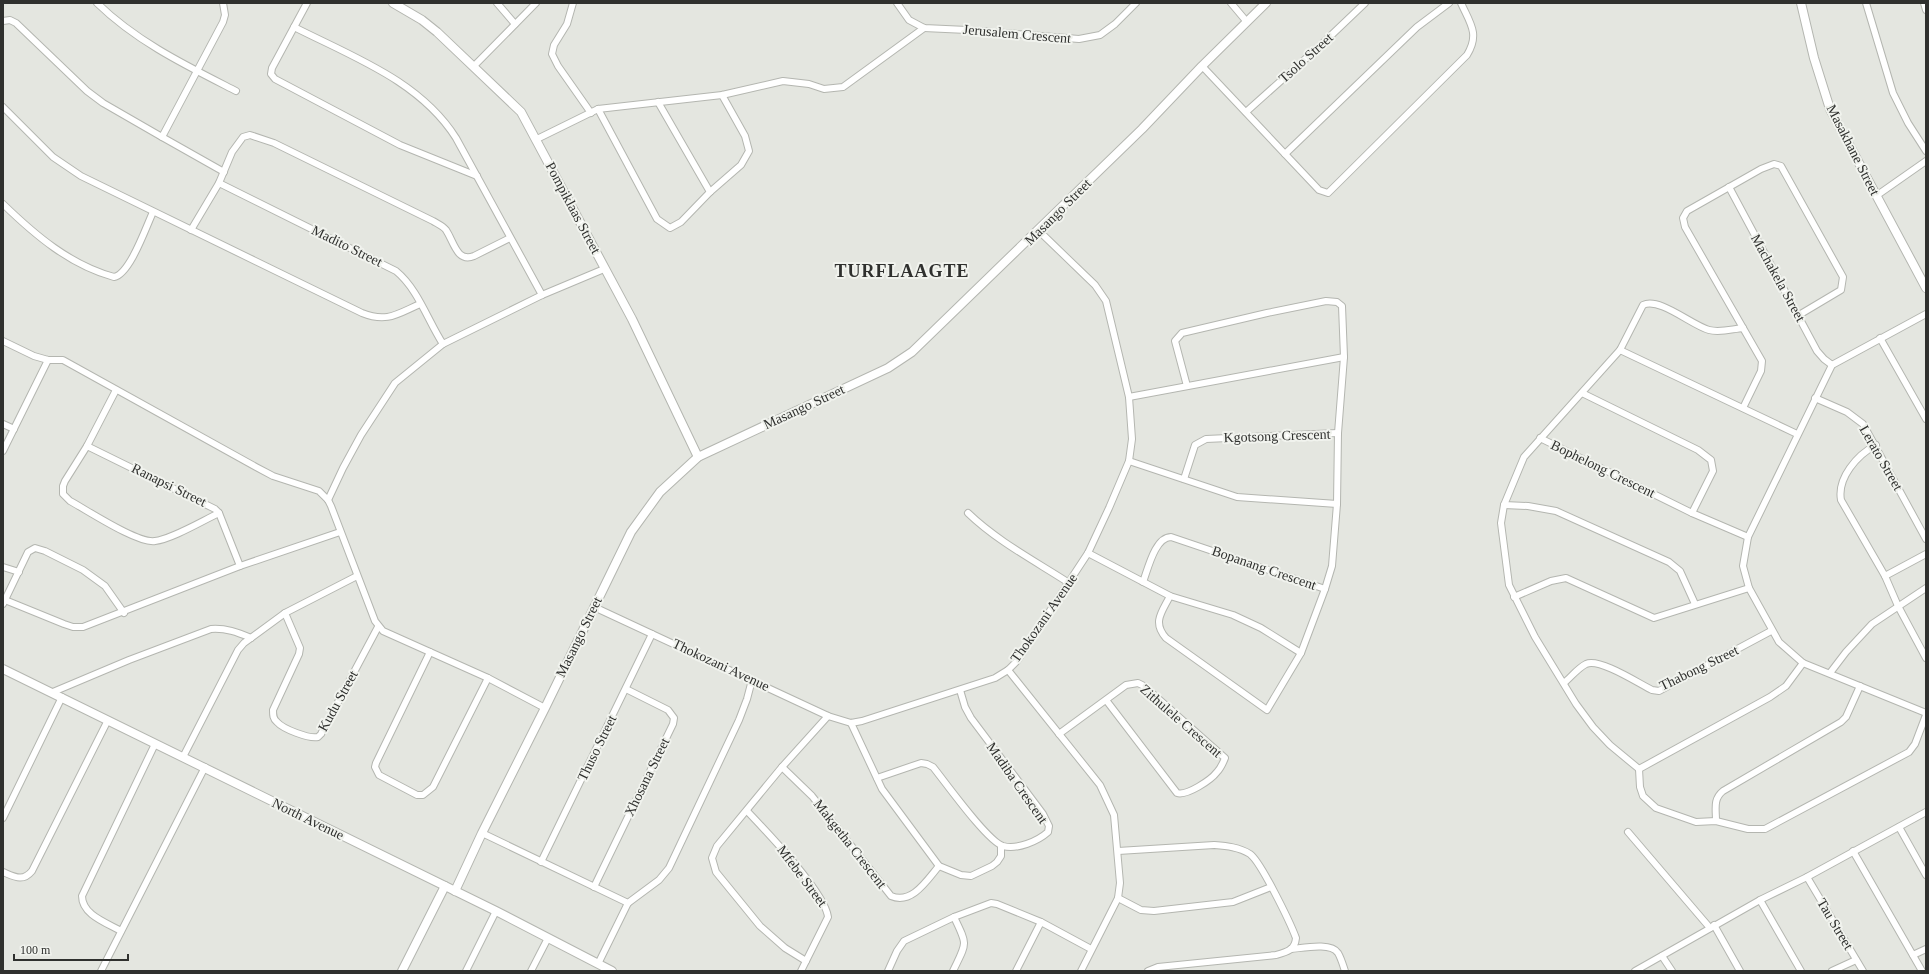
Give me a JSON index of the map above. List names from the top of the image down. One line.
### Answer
{"streets":{"street":["Jerusalem Crescent","Tsolo Street","Masakhane Street","Pompiklaas Street","Masango Street","Madito Street","Machakela Street","Kgotsong Crescent","Lerato Street","Bophelong Crescent","Ranapsi Street","Bopanang Crescent","Thokozani Avenue","Thabong Street","Kudu Street","Zithulele Crescent","Thuso Street","Xhosana Street","Madiba Crescent","North Avenue","Makgetha Crescent","Mfebe Street","Tau Street"]},"crossings":[["Pompiklaas Street","Masango Street"],["Masango Street","Thokozani Avenue"],["Masango Street","North Avenue"],["Kgotsong Crescent","Bopanang Crescent"],["Bophelong Crescent","Thabong Street"],["Thokozani Avenue","Thuso Street"],["Thokozani Avenue","Madiba Crescent"],["Thuso Street","Xhosana Street"]],"districts":["TURFLAAGTE"],"scale_bar":"100 m"}
